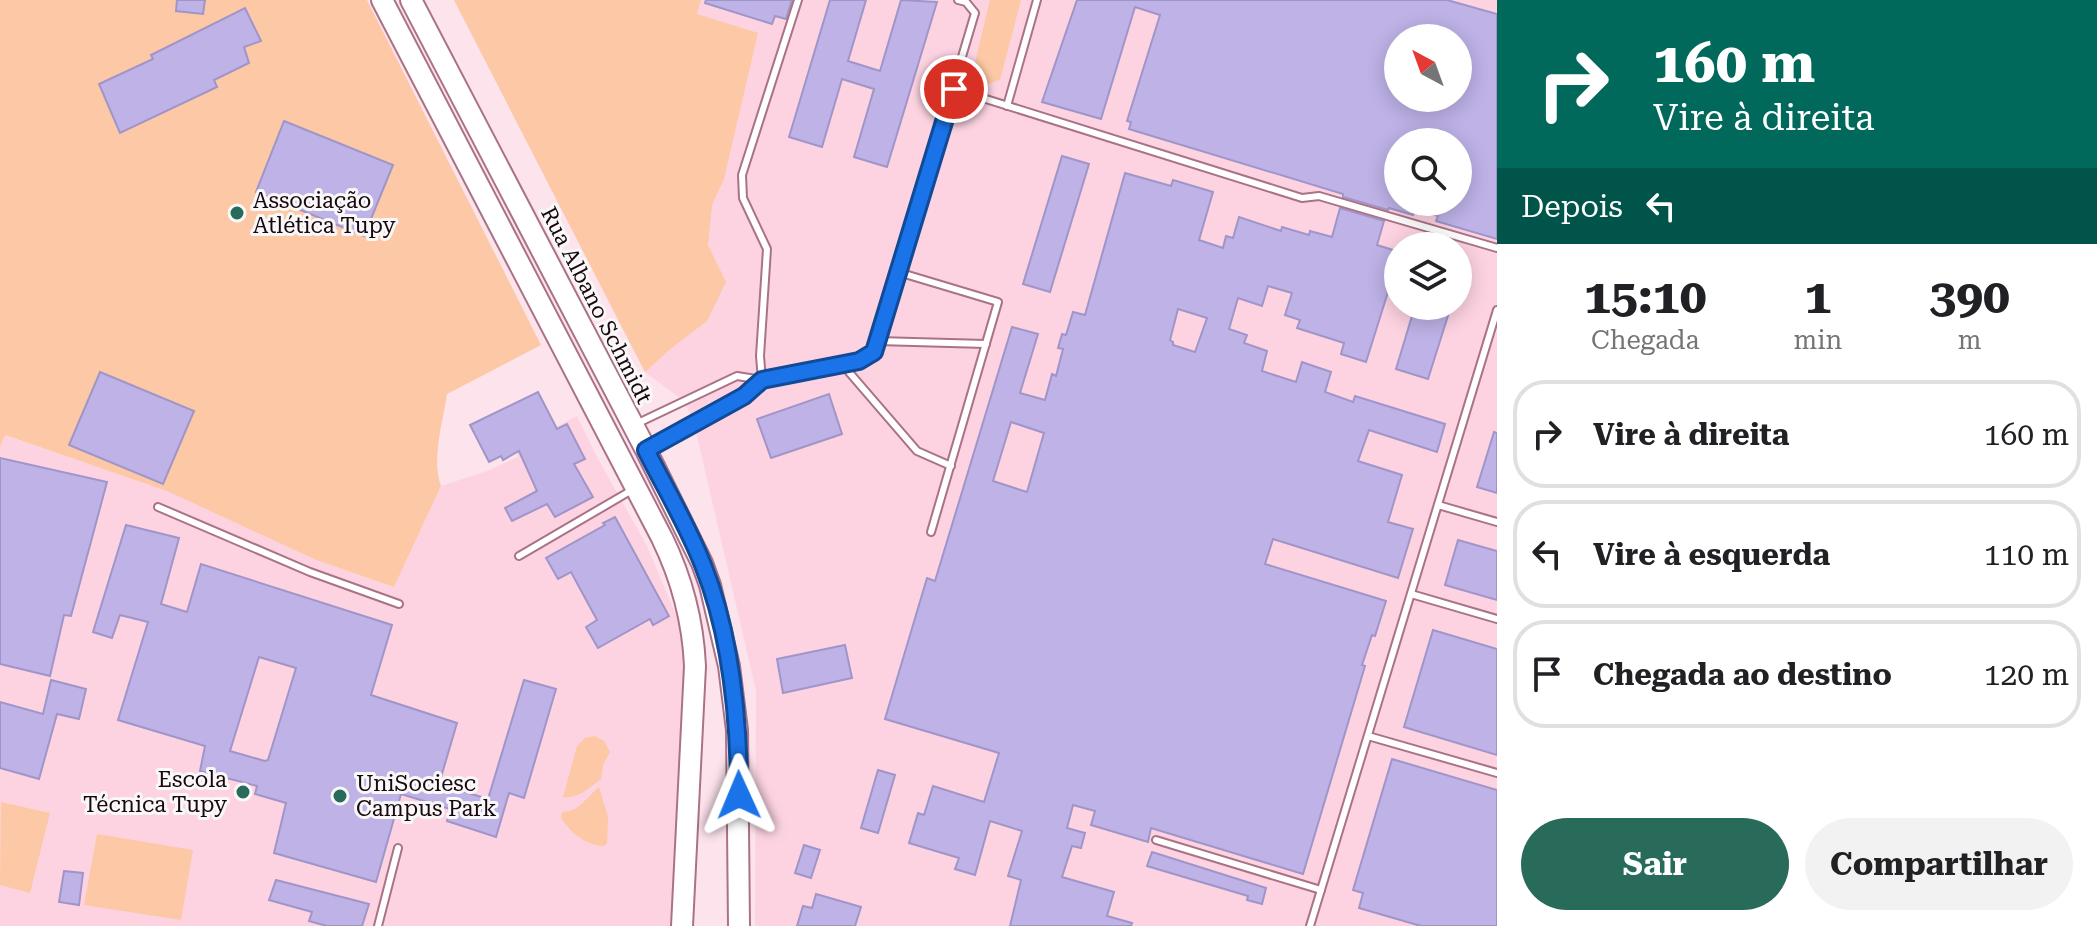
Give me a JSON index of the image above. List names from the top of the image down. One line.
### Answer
{"streets":{"main road":["Rua Albano Schmidt"]},"places":["Associação Atlética Tupy","Escola Técnica Tupy","UniSociesc Campus Park"],"north":"top left","page":{"turn":["160 m","Vire à direita"],"then":"Depois","eta":["15:10","Chegada","1","min","390","m"],"list":[{"name":"Vire à direita","value":"160 m"},{"name":"Vire à esquerda","value":"110 m"},{"name":"Chegada ao destino","value":"120 m"}],"buttons":["Sair","Compartilhar"]}}
